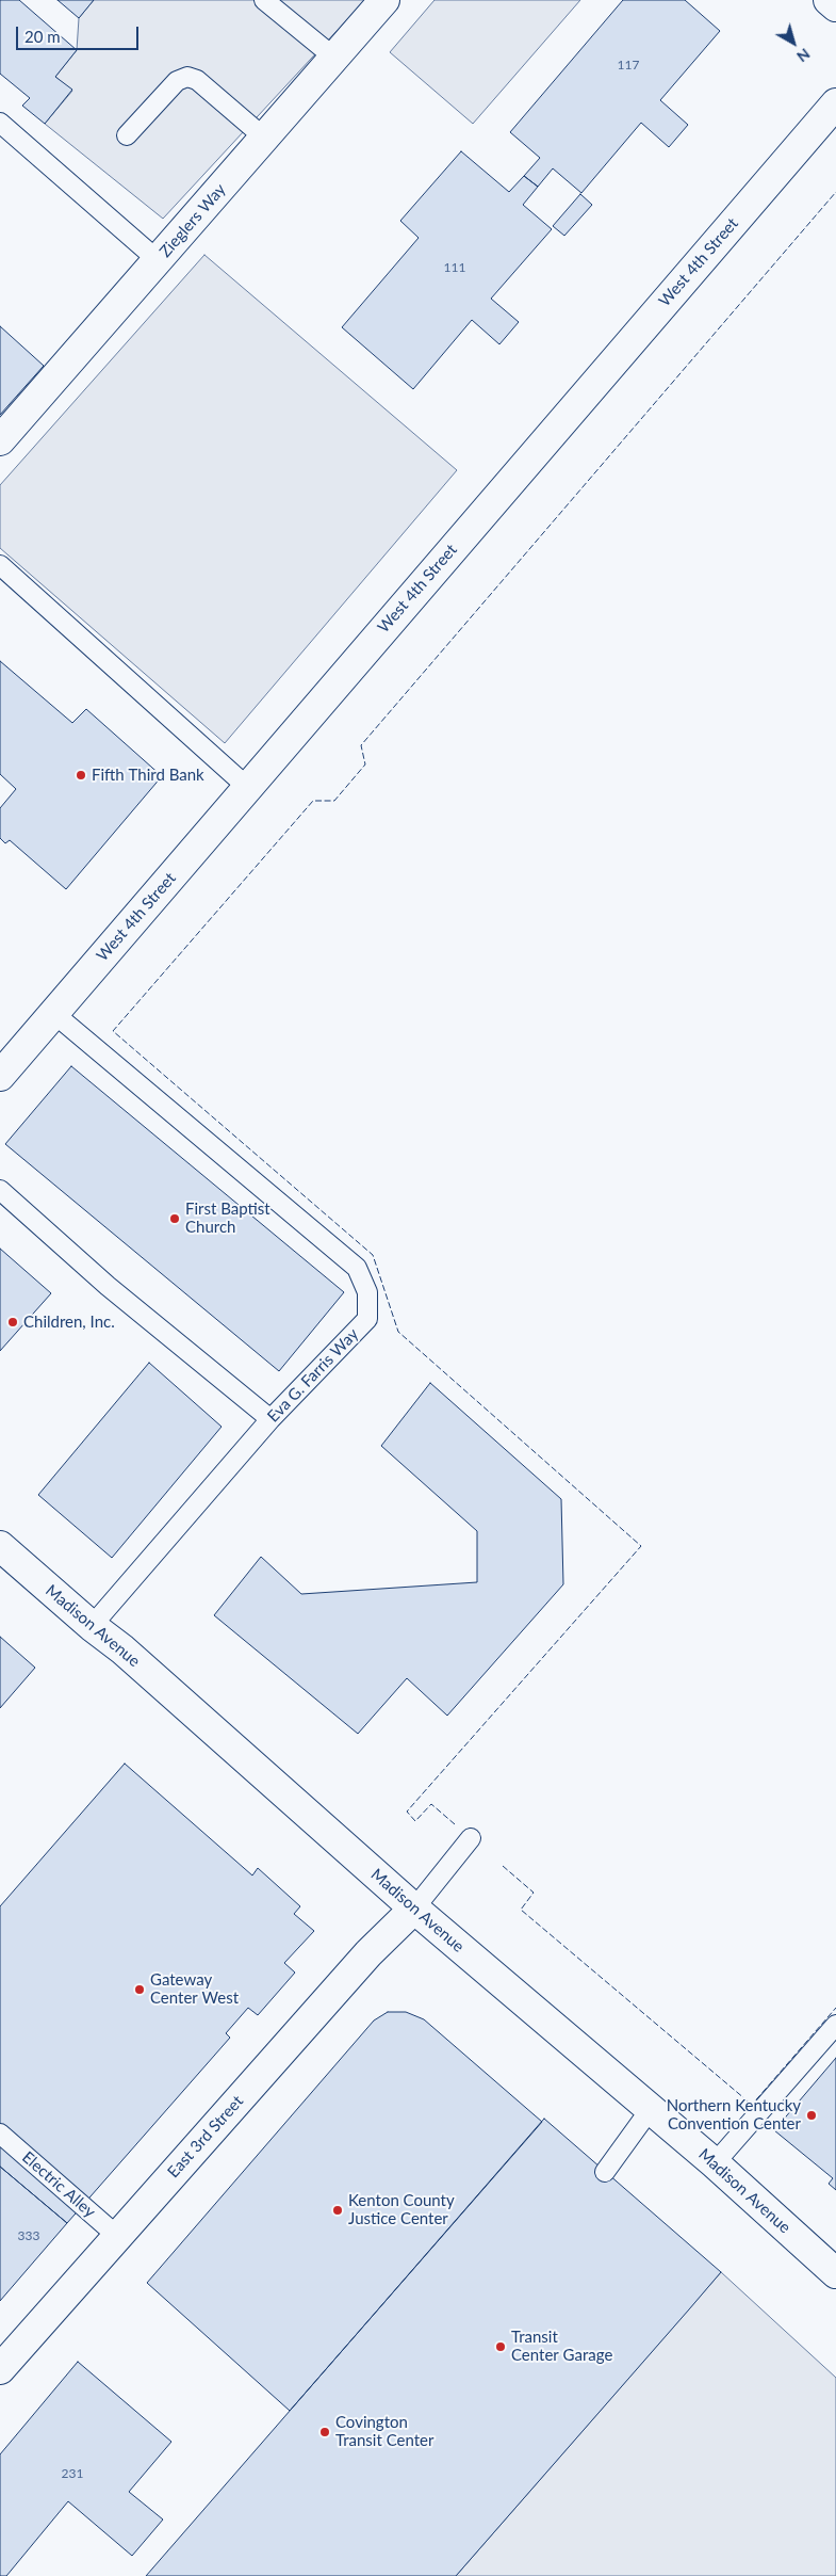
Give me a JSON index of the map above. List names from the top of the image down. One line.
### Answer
{"streets":{"street":["Zieglers Way","West 4th Street","Madison Avenue","East 3rd Street"],"lane":["Eva G. Farris Way","Electric Alley"]},"crossings":[["West 4th Street","Eva G. Farris Way"],["Eva G. Farris Way","Madison Avenue"],["Madison Avenue","East 3rd Street"],["East 3rd Street","Electric Alley"]],"places":["Fifth Third Bank","First Baptist Church","Children, Inc.","Gateway Center West","Northern Kentucky Convention Center","Kenton County Justice Center","Transit Center Garage","Covington Transit Center"],"house_numbers":["117","111","333","231"],"scale_bar":"20 m","north":"bottom right"}
